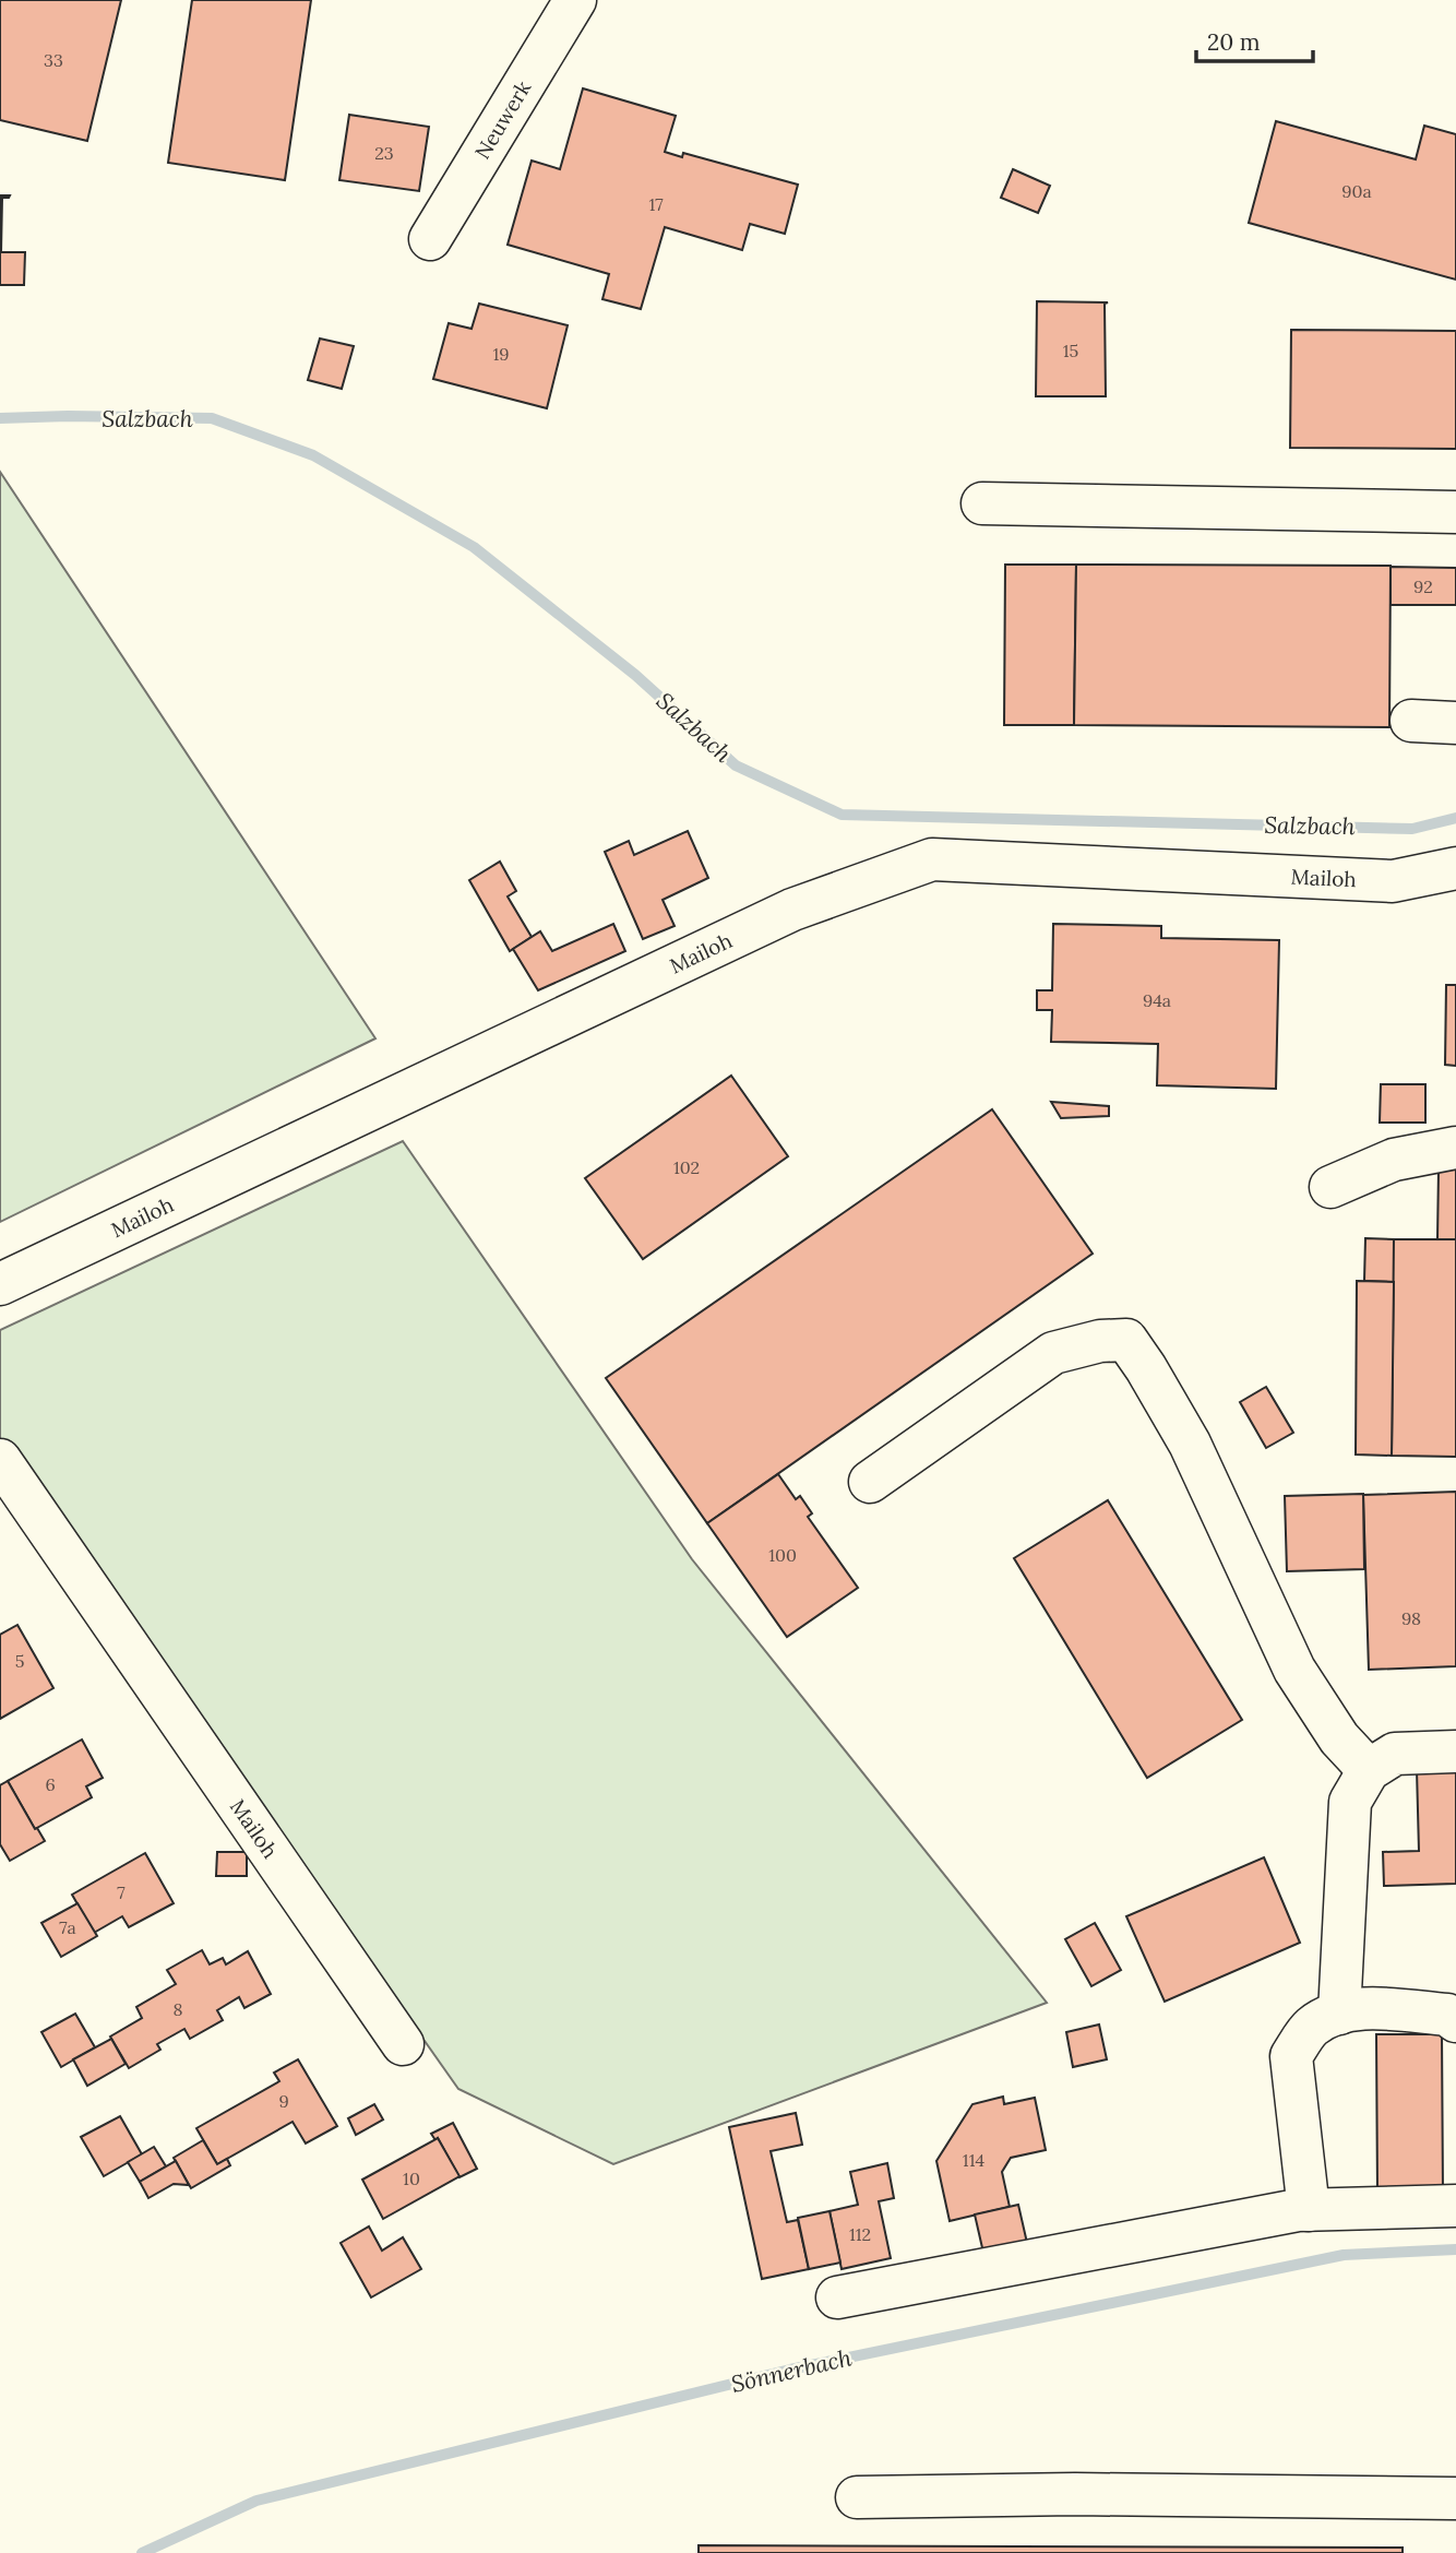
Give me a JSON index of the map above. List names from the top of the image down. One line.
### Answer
{"streets":{"street":["Neuwerk","Mailoh"]},"water":["Salzbach","Sönnerbach"],"house_numbers":["33","23","90a","17","15","19","92","94a","102","100","98","5","6","7","7a","8","9","114","10","112"],"scale_bar":"20 m"}
